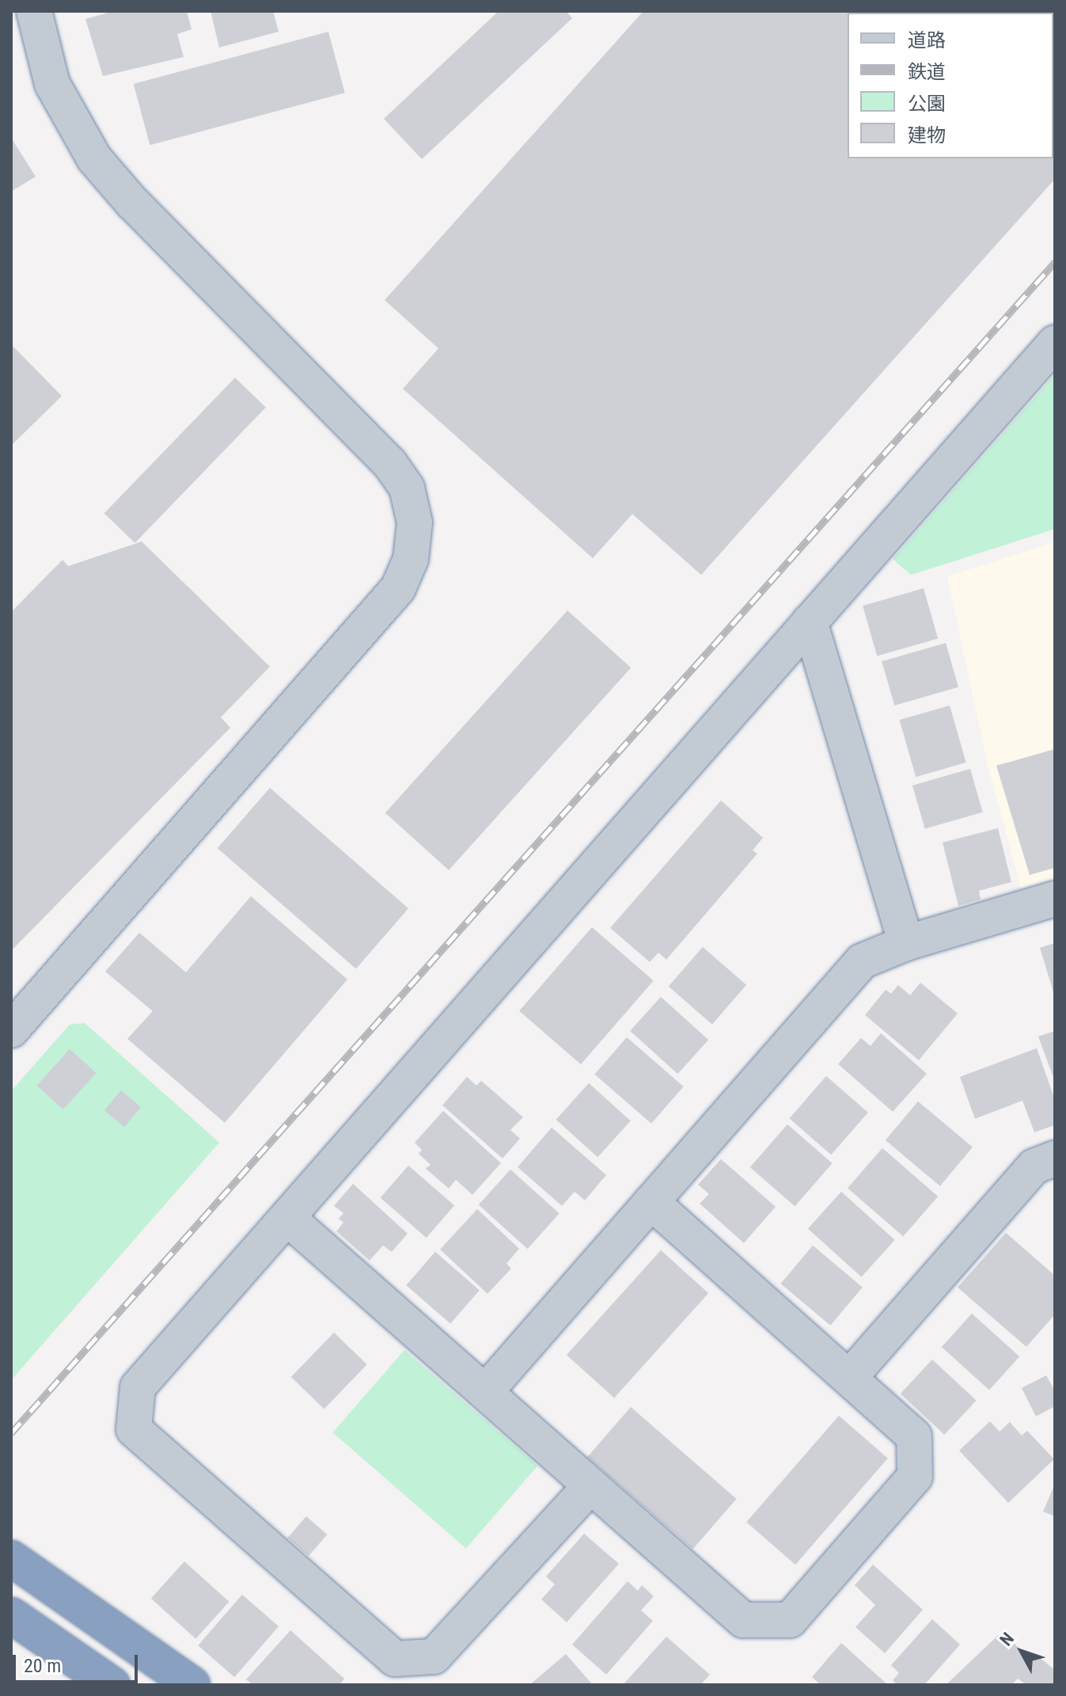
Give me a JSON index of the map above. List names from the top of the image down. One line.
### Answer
{"legend":["道路","鉄道","公園","建物"],"scale_bar":"20 m","north":"top left"}
